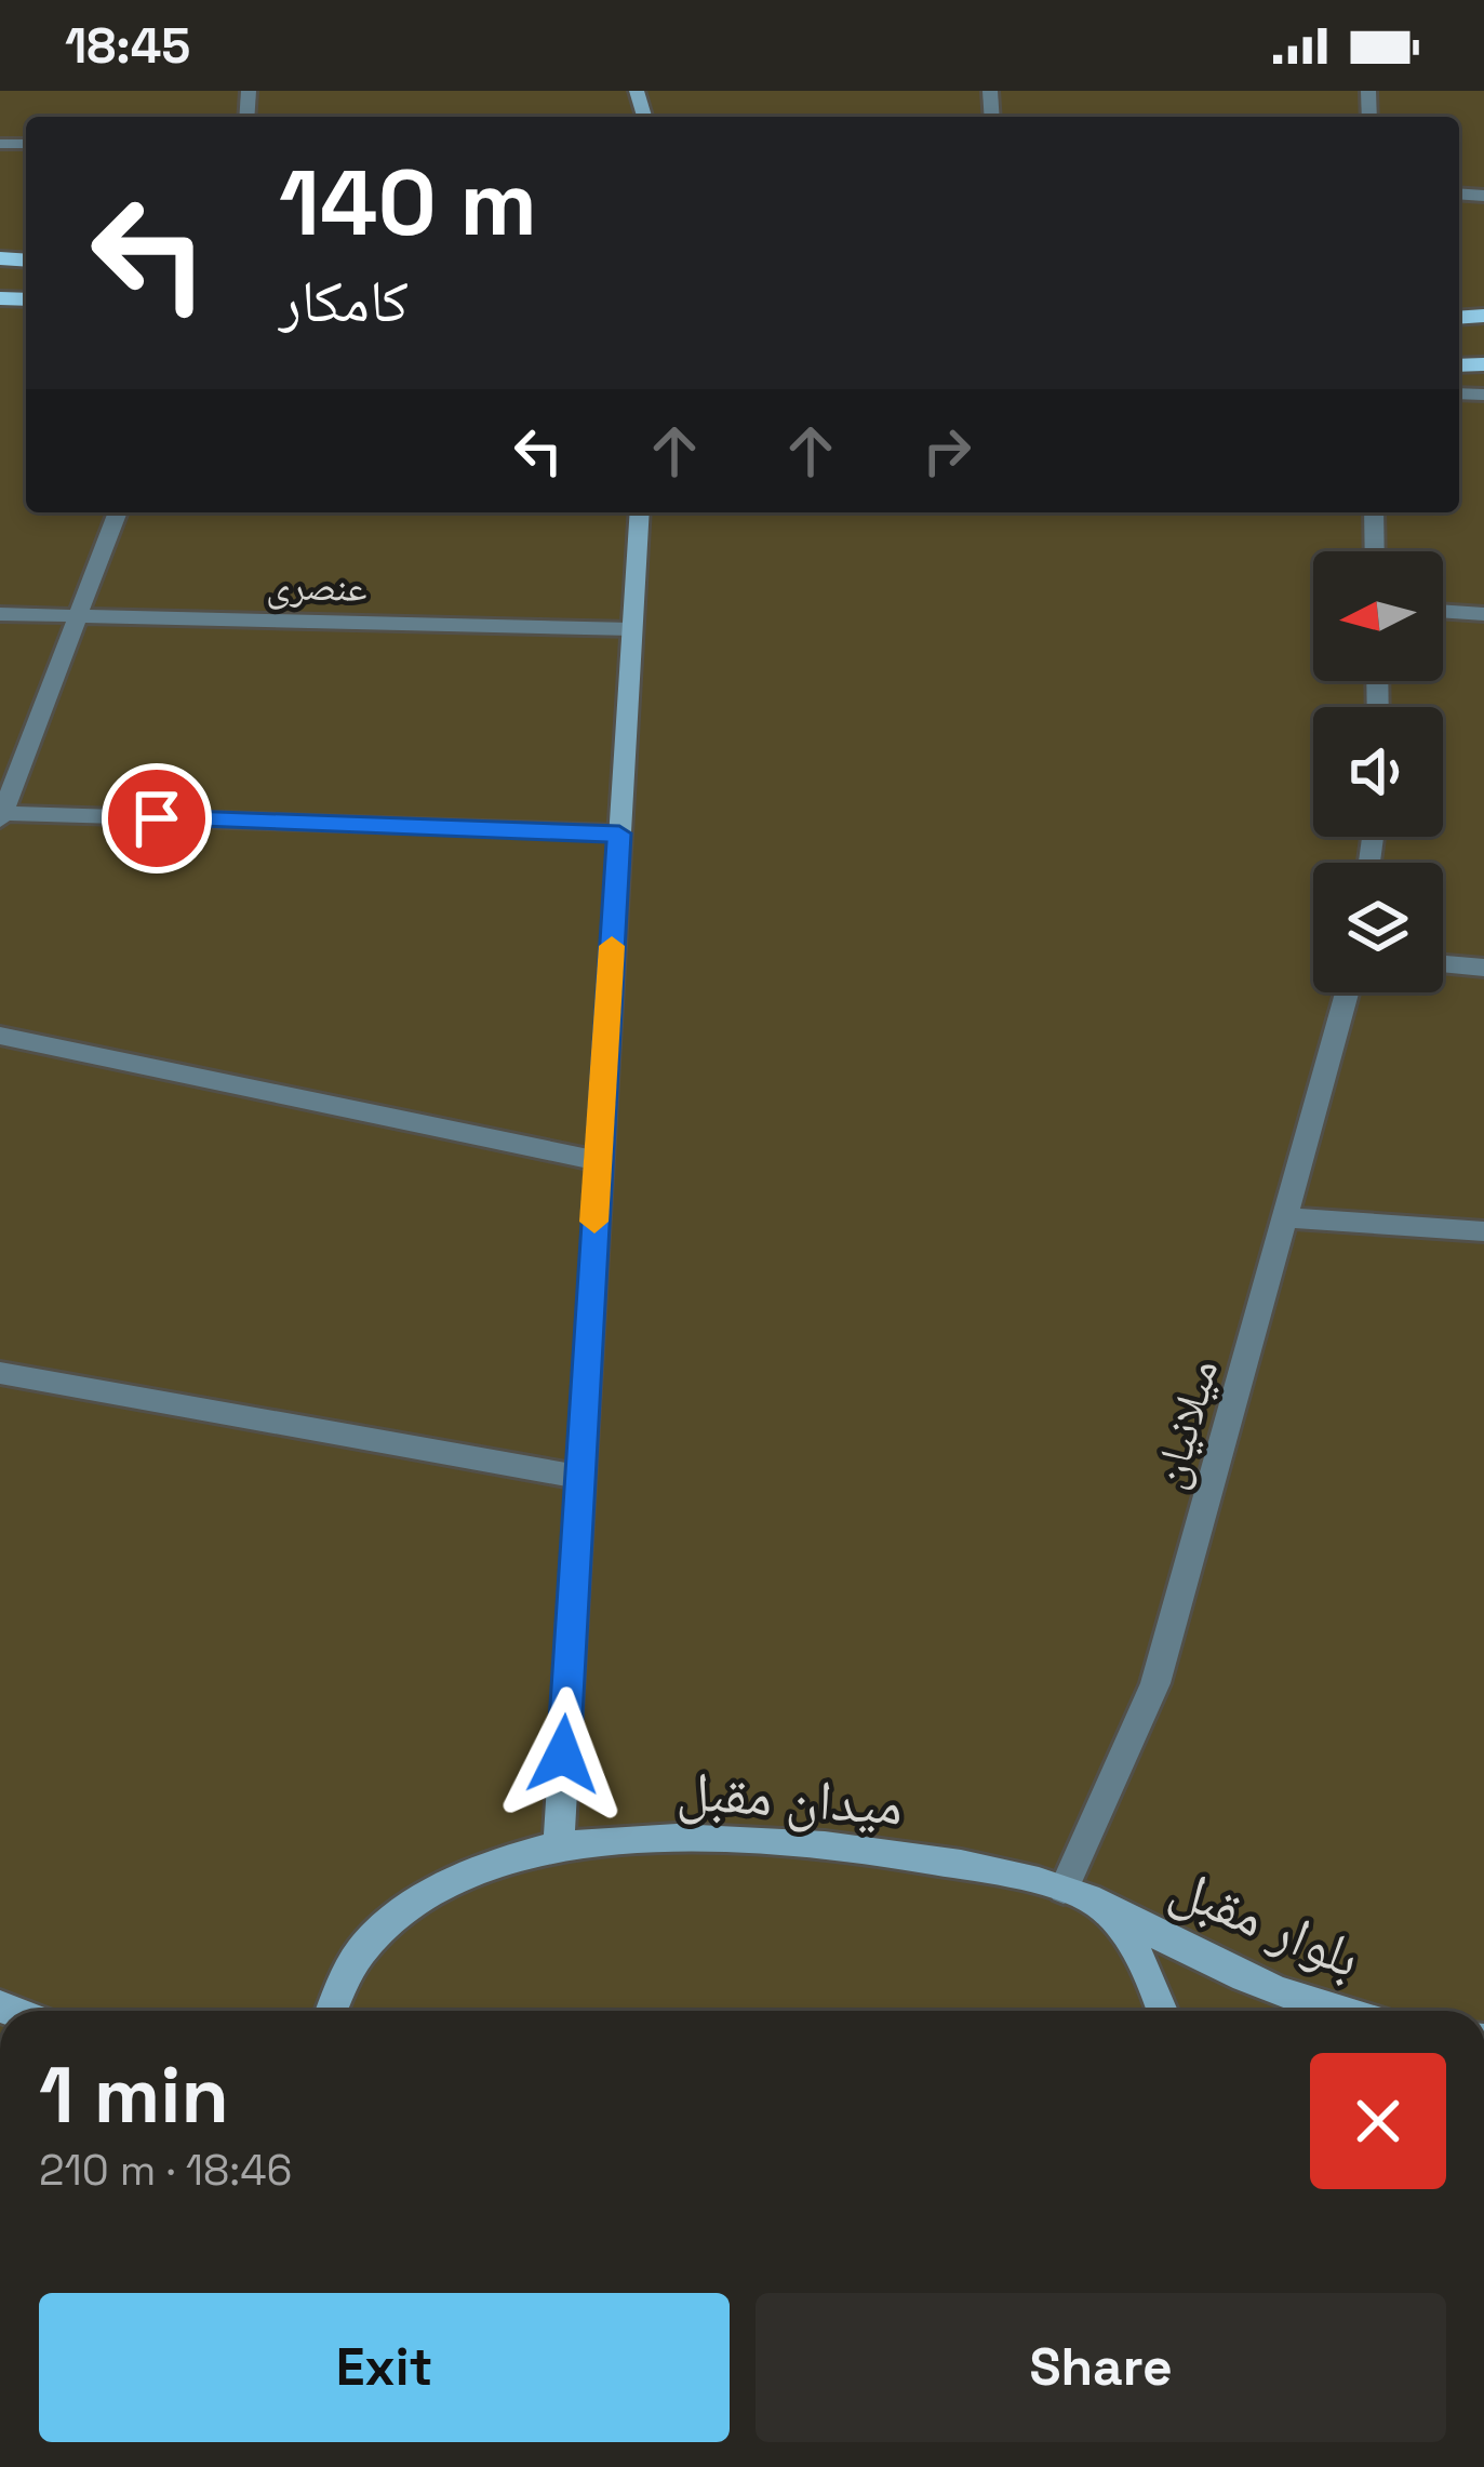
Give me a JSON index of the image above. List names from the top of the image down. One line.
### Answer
{"streets":{"main road":["میدان مقبل","بلوار مقبل"],"street":["عنصری","میلانیان"]},"crossings":[["میلانیان","میدان مقبل"],["میدان مقبل","بلوار مقبل"]],"north":"left","page":{"status":"18:45","turn":["140 m","کامکار"],"heading":["1 min","210 m · 18:46"],"buttons":["Exit","Share"]}}
